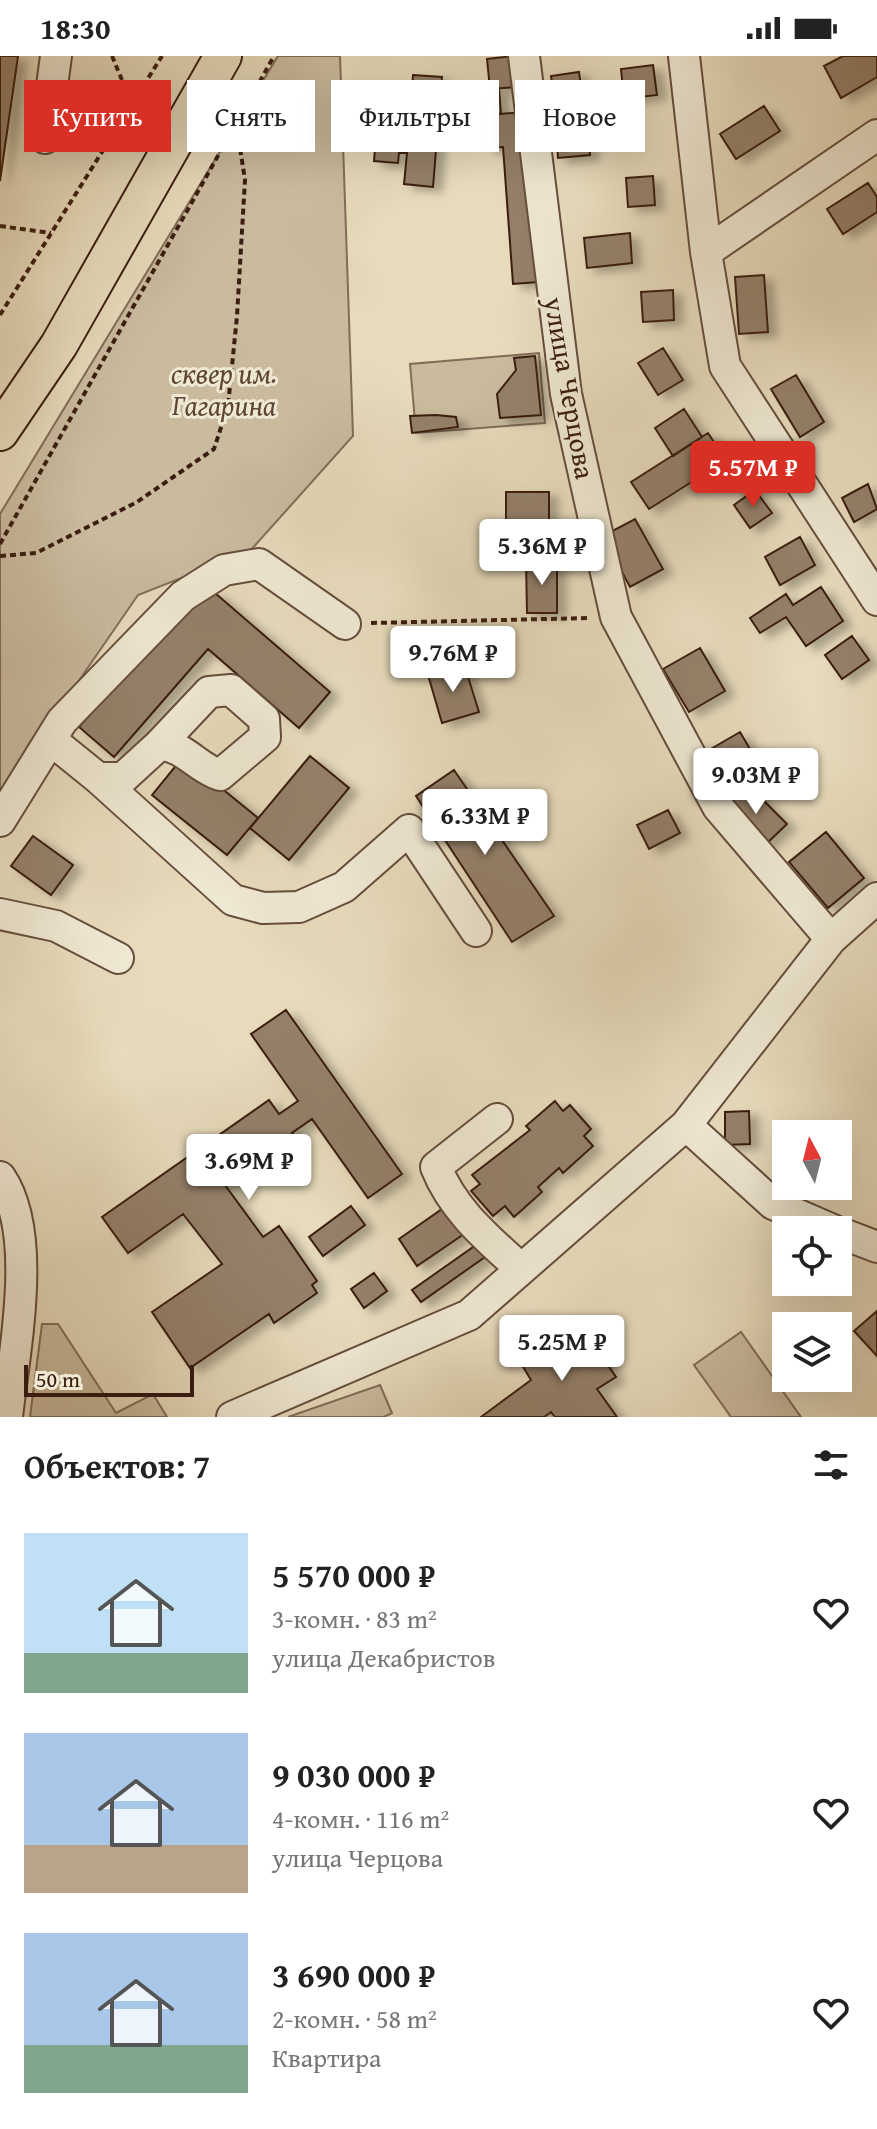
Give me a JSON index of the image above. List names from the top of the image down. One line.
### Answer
{"streets":{"street":["улица Черцова"]},"parks":["сквер им. Гагарина"],"scale_bar":"50 m","north":"top","page":{"status":"18:30","chip":["Купить","Снять","Фильтры","Новое"],"price":["5.57M ₽","5.36M ₽","9.76M ₽","9.03M ₽","6.33M ₽","3.69M ₽","5.25M ₽"],"scale":"50 m","heading":"Объектов: 7","list":[{"name":"5 570 000 ₽","note":"3-комн. · 83 m² · улица Декабристов"},{"name":"9 030 000 ₽","note":"4-комн. · 116 m² · улица Черцова"},{"name":"3 690 000 ₽","note":"2-комн. · 58 m² · Квартира"}]}}
